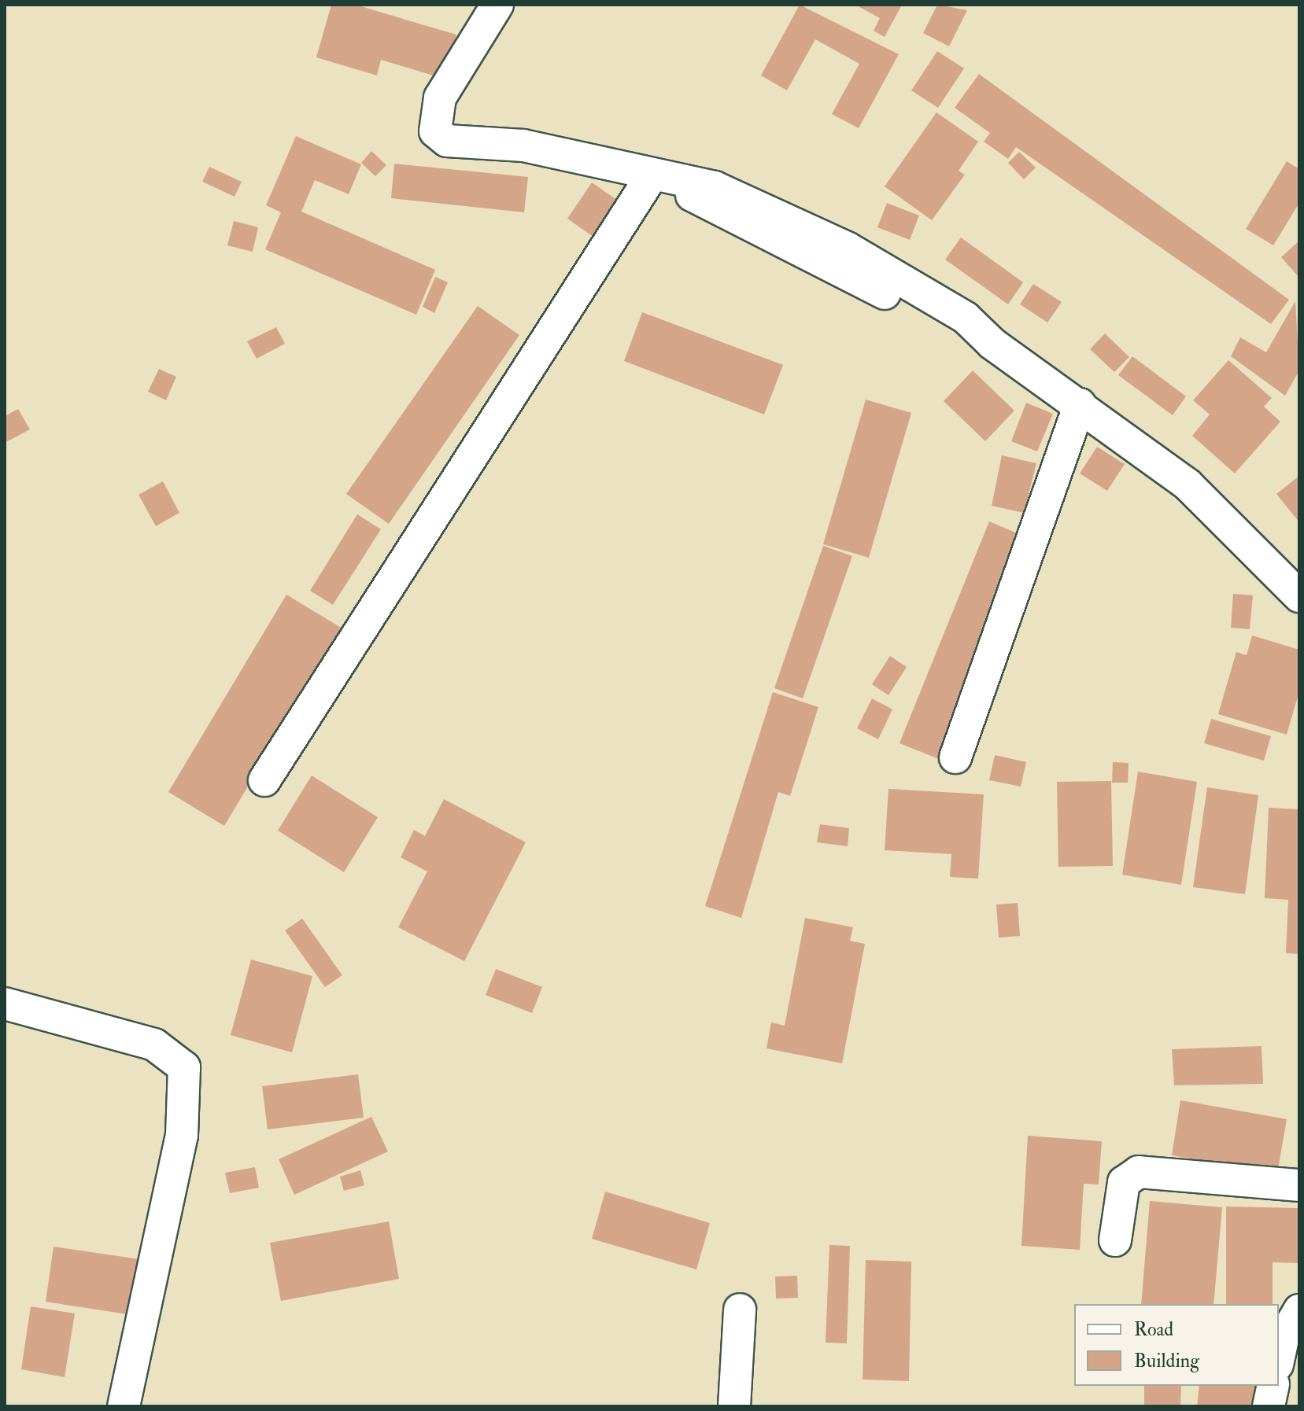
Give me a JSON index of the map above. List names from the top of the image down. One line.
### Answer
{"legend":["Road","Building"]}
